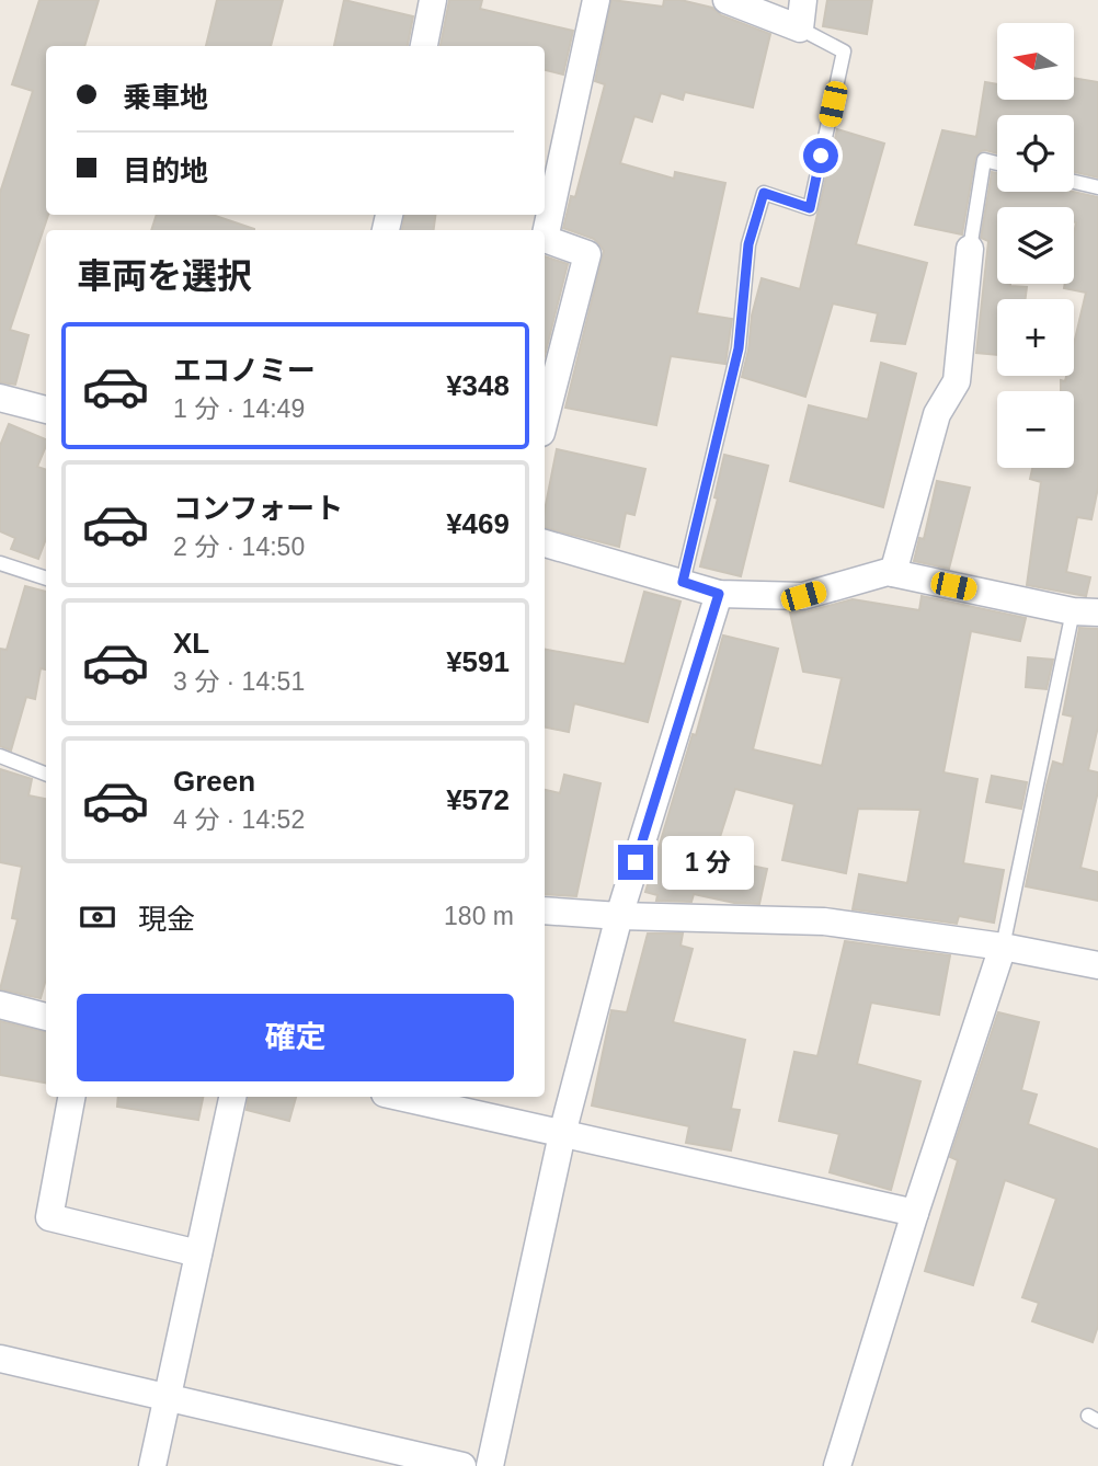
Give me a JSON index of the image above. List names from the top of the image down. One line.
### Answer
{"north":"left","page":{"map_buttons":["+","−"],"banner":["乗車地","目的地"],"heading":"車両を選択","list":[{"name":"エコノミー","note":"1 分 · 14:49","value":"¥348"},{"name":"コンフォート","note":"2 分 · 14:50","value":"¥469"},{"name":"XL","note":"3 分 · 14:51","value":"¥591"},{"name":"Green","note":"4 分 · 14:52","value":"¥572"}],"bubble":"1 分","pay":["現金","180 m"],"buttons":"確定"}}
